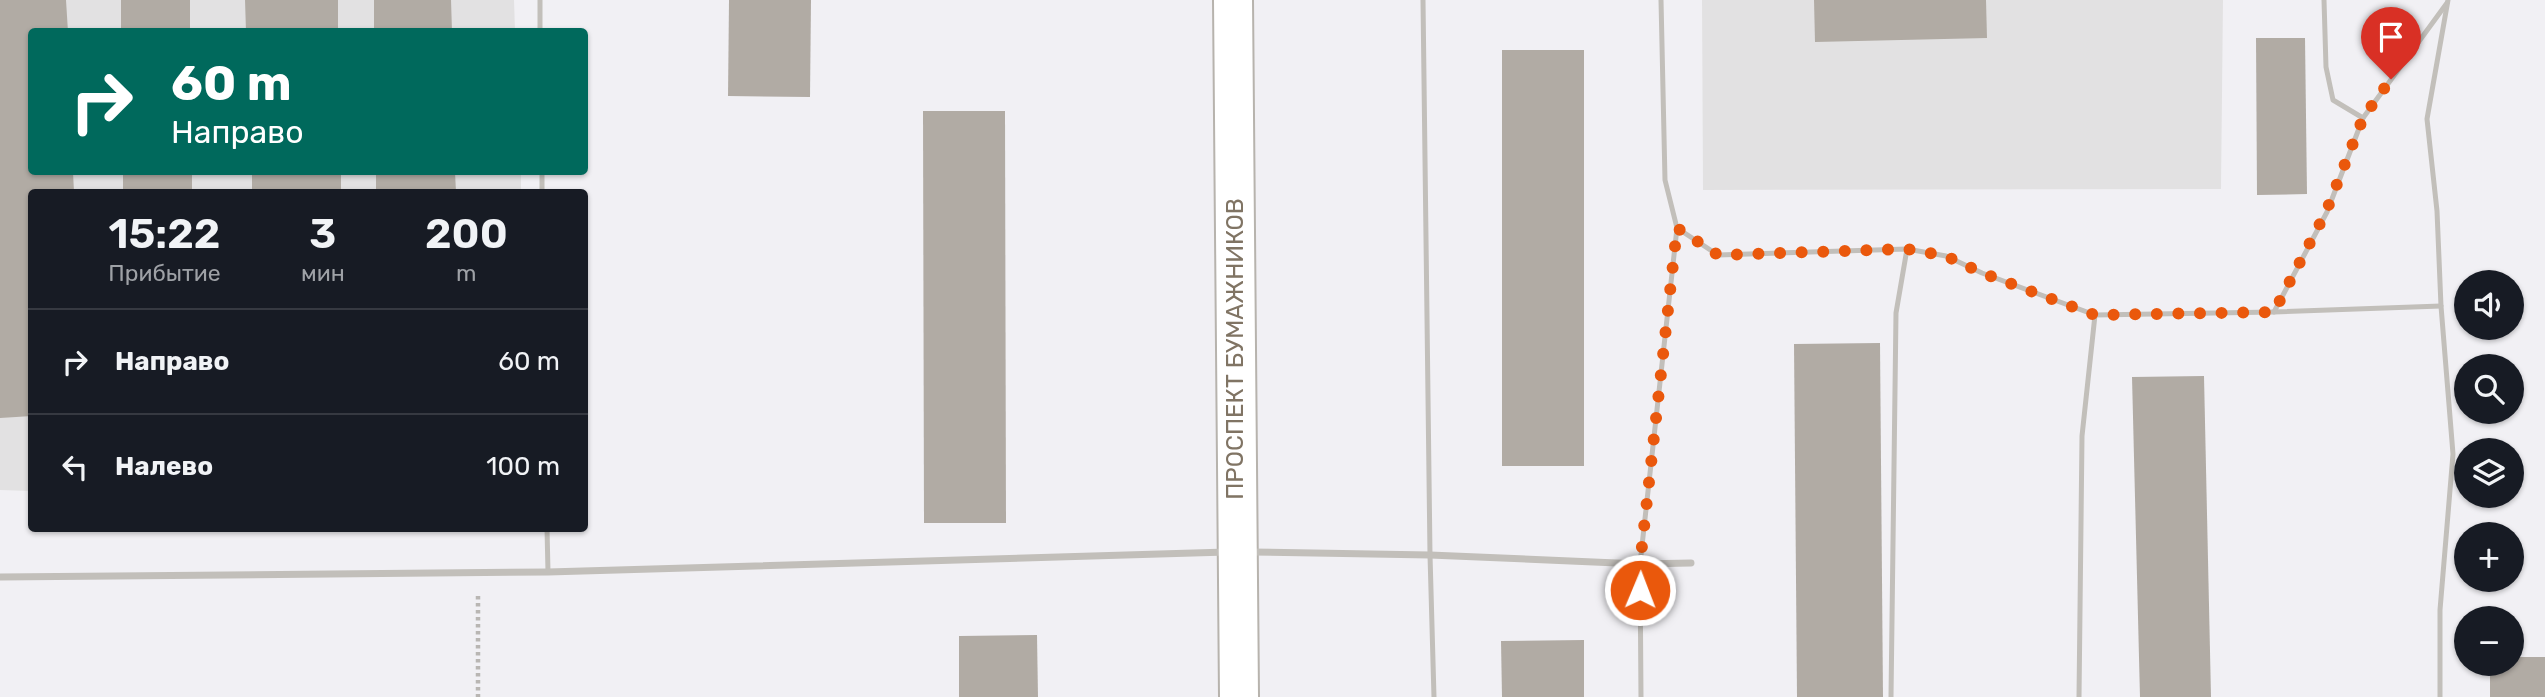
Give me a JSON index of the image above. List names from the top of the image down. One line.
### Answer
{"streets":{"street":["ПРОСПЕКТ БУМАЖНИКОВ"]},"page":{"turn":["60 m","Направо"],"eta":["15:22","Прибытие","3","мин","200","m"],"map_buttons":["+","−"],"list":[{"name":"Направо","value":"60 m"},{"name":"Налево","value":"100 m"}]}}
